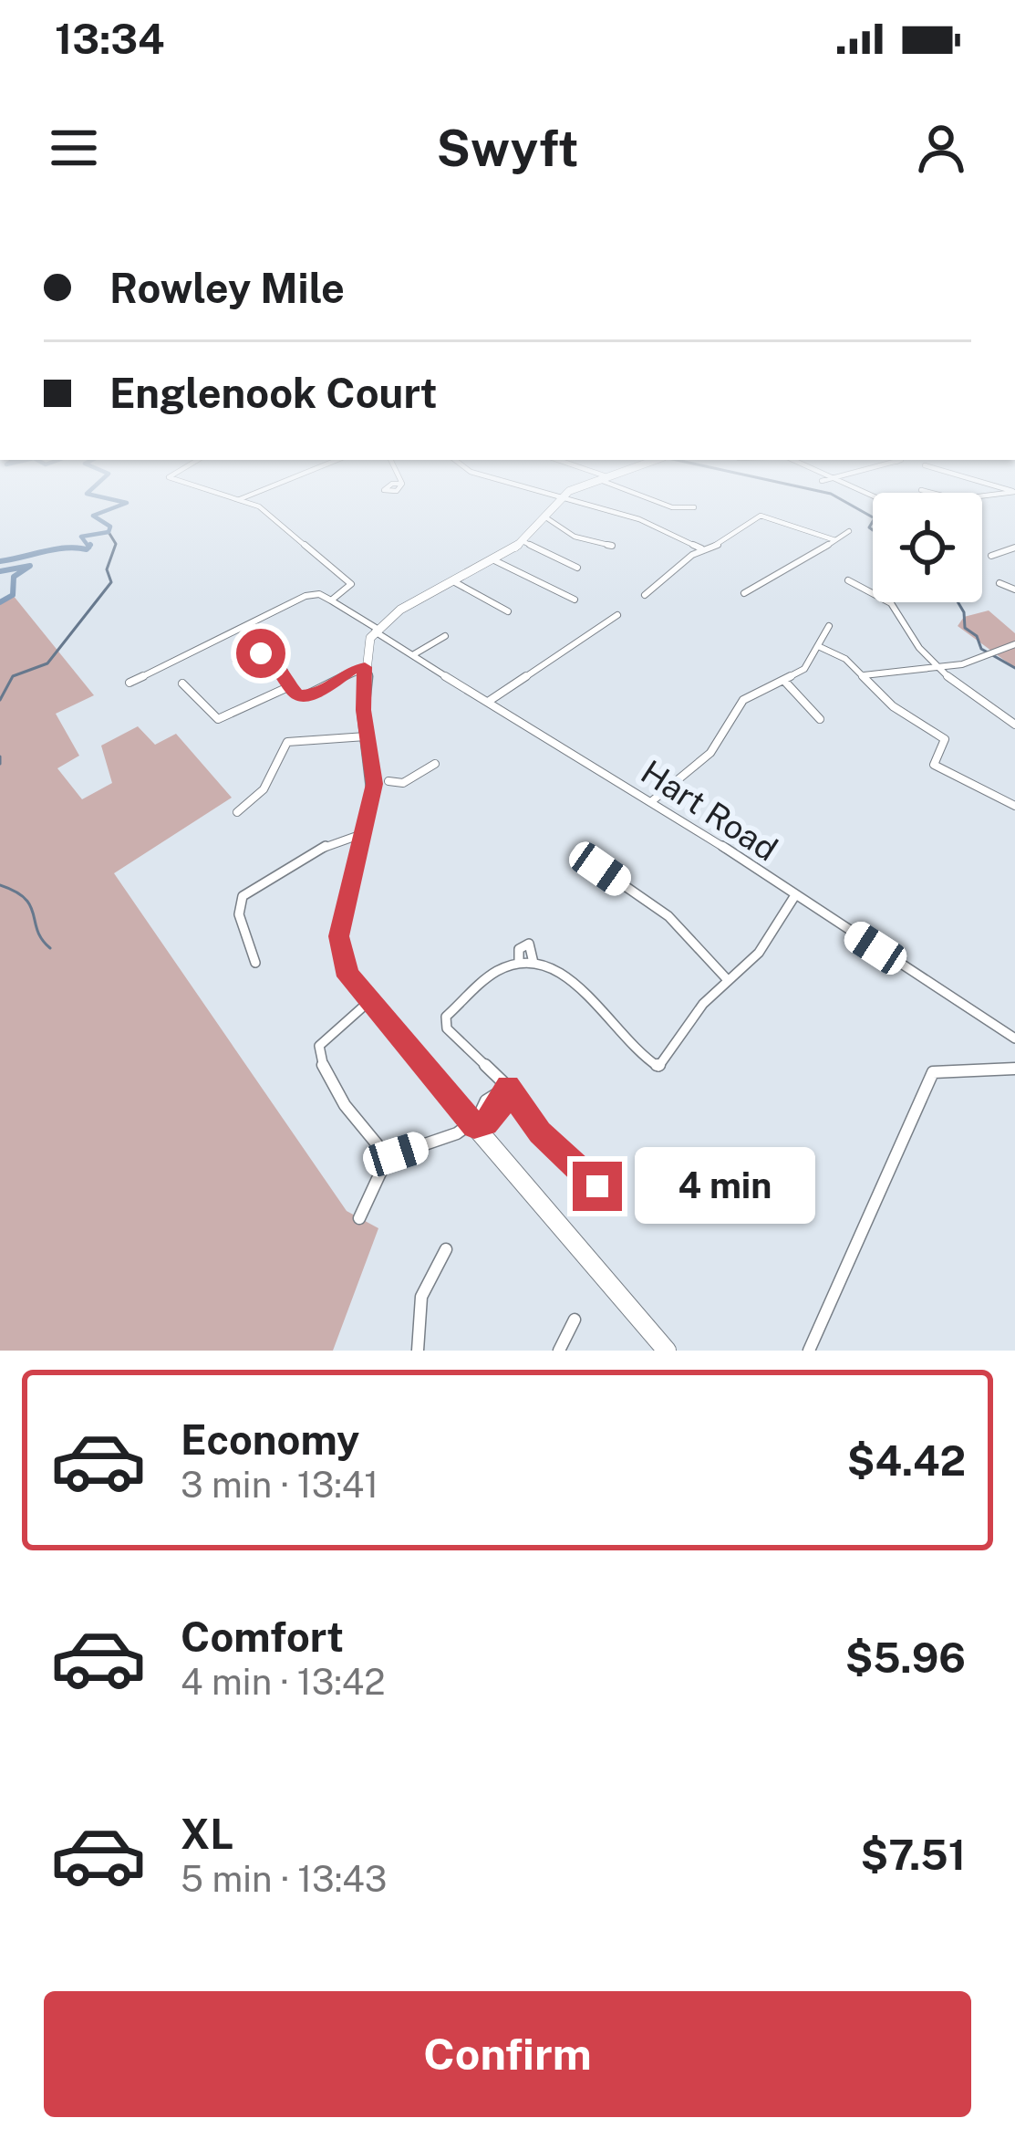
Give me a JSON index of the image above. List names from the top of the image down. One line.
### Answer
{"streets":{"street":["Hart Road"]},"page":{"status":"13:34","header":"Swyft","banner":["Rowley Mile","Englenook Court"],"bubble":"4 min","list":[{"name":"Economy","note":"3 min · 13:41","value":"$4.42"},{"name":"Comfort","note":"4 min · 13:42","value":"$5.96"},{"name":"XL","note":"5 min · 13:43","value":"$7.51"}],"buttons":"Confirm"}}
